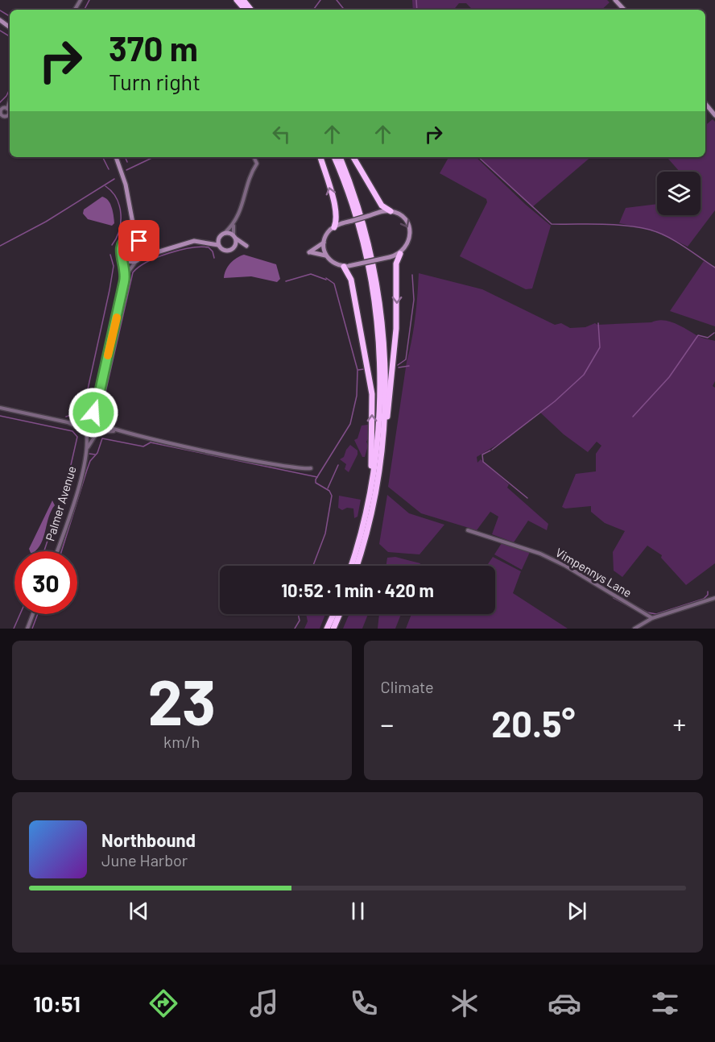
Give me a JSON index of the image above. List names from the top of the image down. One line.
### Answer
{"streets":{"street":["Palmer Avenue","Vimpennys Lane"]},"page":{"turn":["370 m","Turn right"],"limit":"30","trip":"10:52 · 1 min · 420 m","tile":[["23","km/h"],"Climate"],"heat":["−","20.5°","+"],"song":["Northbound","June Harbor"],"tabs":"10:51"}}
